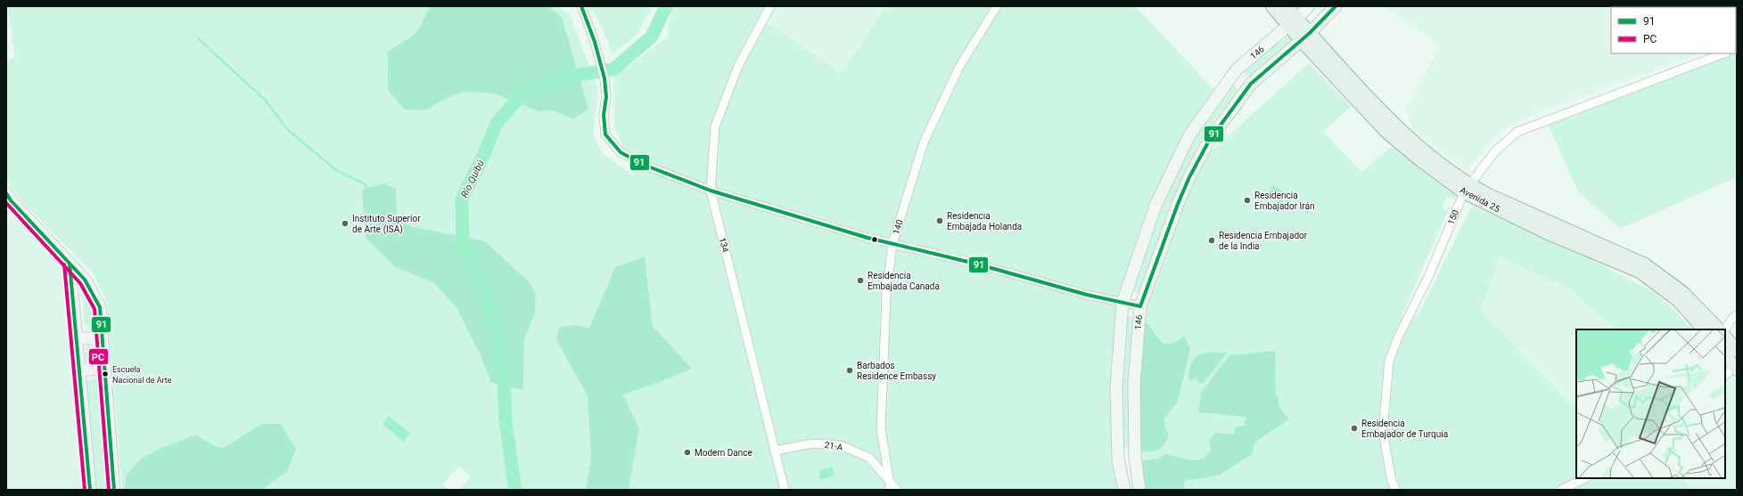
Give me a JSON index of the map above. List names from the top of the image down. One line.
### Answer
{"streets":{"main road":["146","Avenida 25"],"street":["150","140","134","21-A"]},"crossings":[["146","Avenida 25"],["Avenida 25","150"],["140","21-A"],["134","21-A"]],"water":["Río Quibú"],"places":["Residencia Embajador Irán","Residencia Embajada Holanda","Instituto Superior de Arte (ISA)","Residencia Embajador de la India","Residencia Embajada Canada","Barbados Residence Embassy","Escuela Nacional de Arte","Residencia Embajador de Turquía","Modern Dance"],"lines":["transit line 91","transit line PC"],"legend":["91","PC"]}
